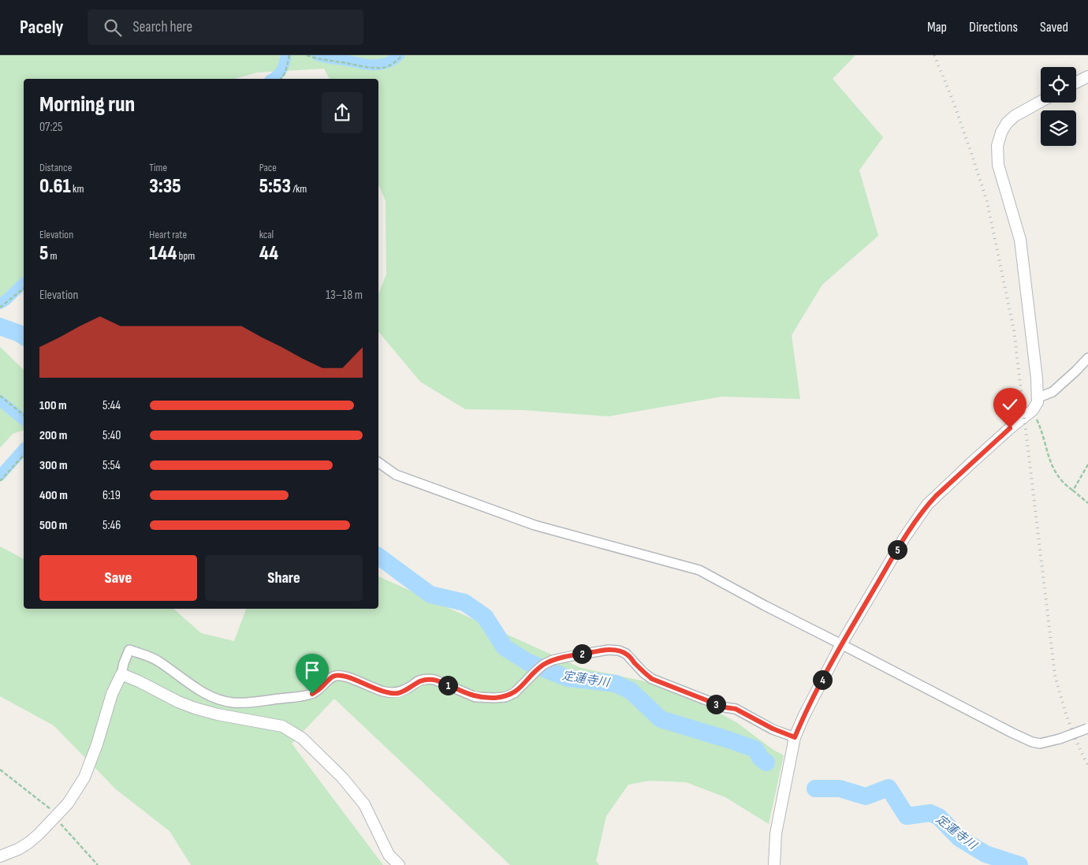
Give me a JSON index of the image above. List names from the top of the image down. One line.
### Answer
{"water":["定蓮寺川"],"page":{"header":"Pacely","search":"Search here","nav":["Map","Directions","Saved"],"heading":["Morning run","07:25"],"stats":[["Distance","0.61 km"],["Time","3:35"],["Pace","5:53 /km"],["Elevation","5 m"],["Heart rate","144 bpm"],["kcal","44"]],"chart":["Elevation","13–18 m"],"list":[{"name":"100 m","note":"5:44"},{"name":"200 m","note":"5:40"},{"name":"300 m","note":"5:54"},{"name":"400 m","note":"6:19"},{"name":"500 m","note":"5:46"}],"pins":["5","2","4","1","3"],"buttons":["Save","Share"]}}
